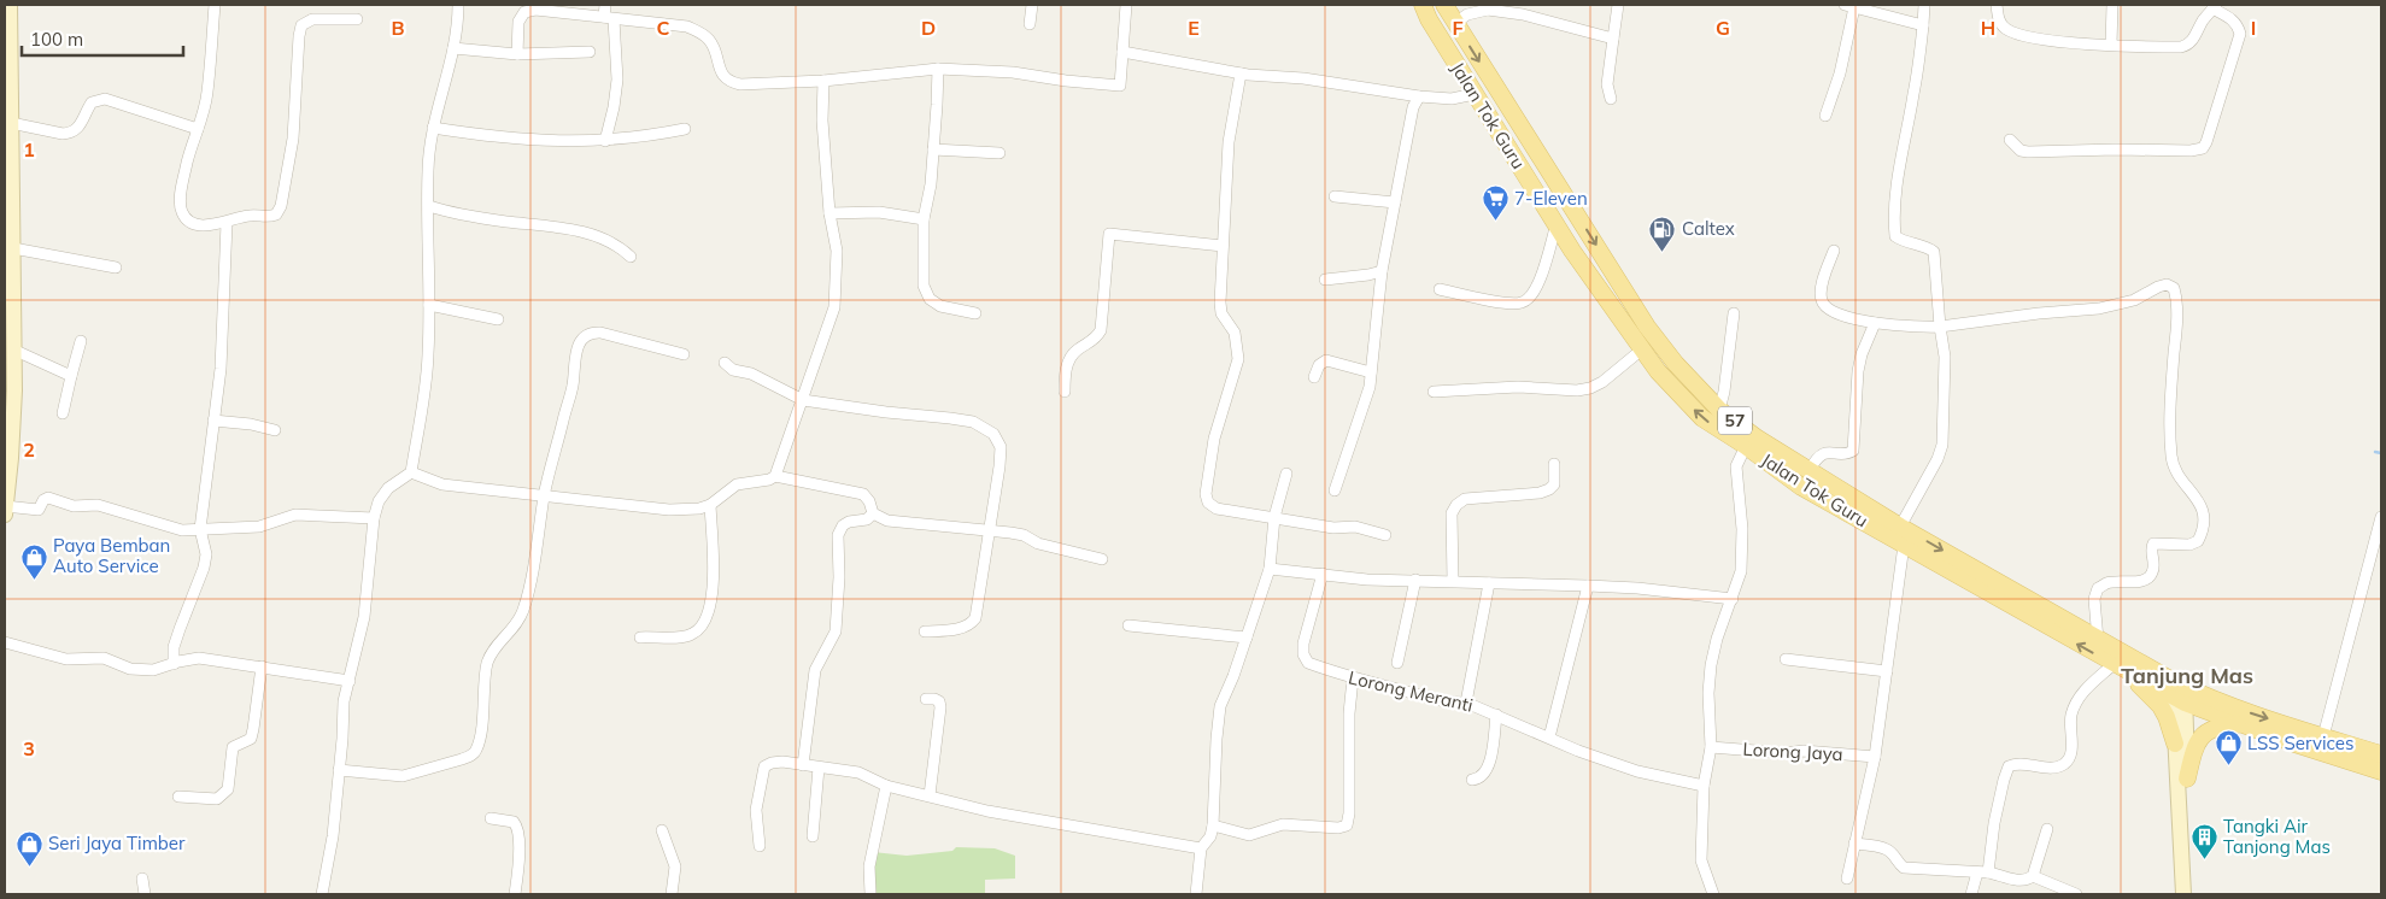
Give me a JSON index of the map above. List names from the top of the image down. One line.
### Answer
{"streets":{"main road":["Jalan Tok Guru","57"],"street":["Lorong Meranti","Lorong Jaya"]},"districts":["Tanjung Mas"],"places":{"supermarket":["7-Eleven"],"fuel station":["Caltex"],"shop":["Paya Bemban Auto Service","LSS Services","Seri Jaya Timber"],"building":["Tangki Air Tanjong Mas"]},"scale_bar":"100 m","grid":{"columns":["B","C","D","E","F","G","H","I"],"rows":["1","2","3"]}}
